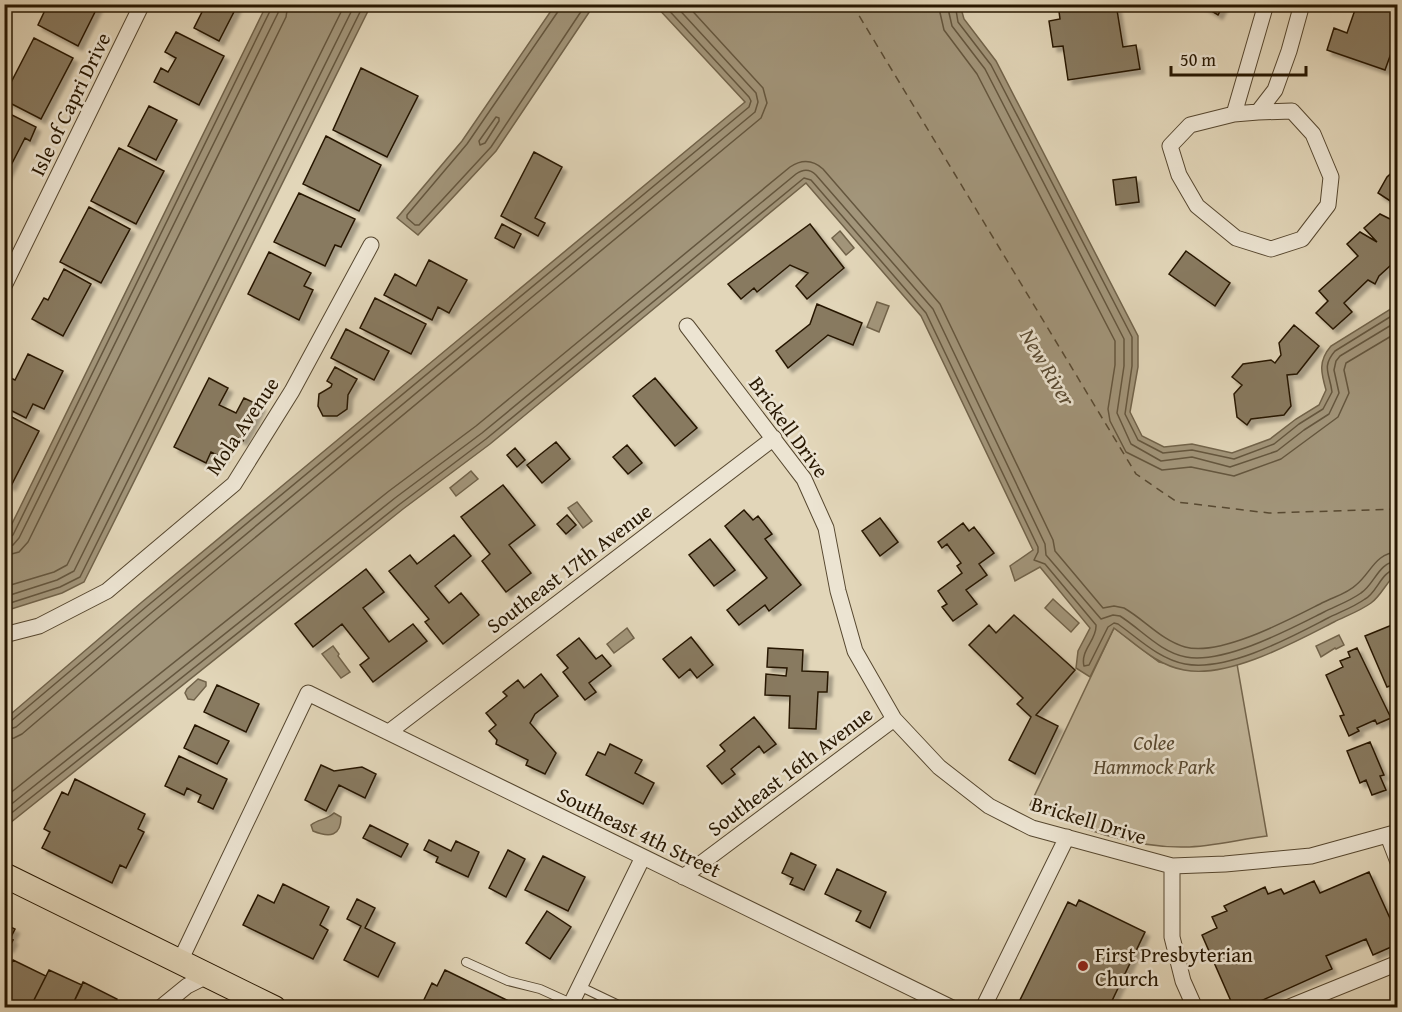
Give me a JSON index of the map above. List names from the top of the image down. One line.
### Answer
{"streets":{"street":["Isle of Capri Drive","Mola Avenue","Brickell Drive","Southeast 17th Avenue","Southeast 16th Avenue","Southeast 4th Street"]},"crossings":[["Brickell Drive","Southeast 17th Avenue"],["Brickell Drive","Southeast 16th Avenue"],["Southeast 17th Avenue","Southeast 4th Street"],["Southeast 16th Avenue","Southeast 4th Street"]],"water":["New River"],"parks":["Colee Hammock Park"],"places":["First Presbyterian Church"],"scale_bar":"50 m"}
